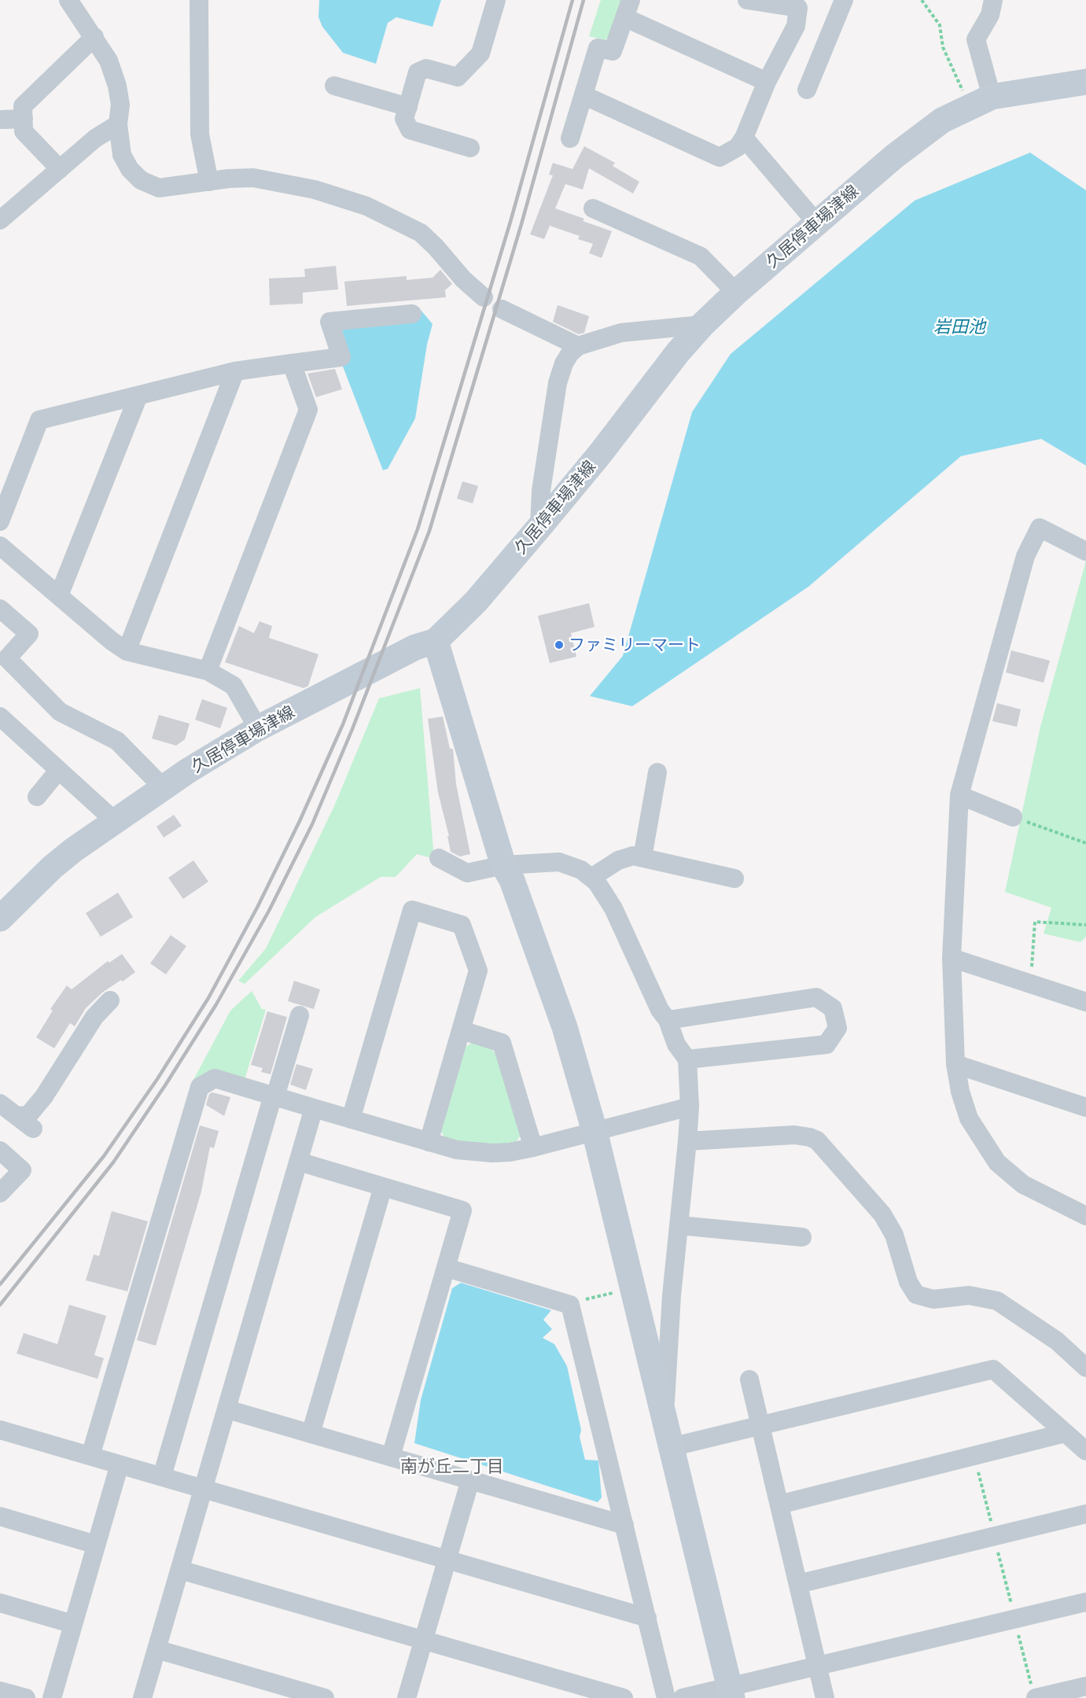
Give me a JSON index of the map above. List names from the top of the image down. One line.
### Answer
{"streets":{"main road":["久居停車場津線"]},"districts":["南が丘二丁目"],"water":["岩田池"],"places":["ファミリーマート"]}
